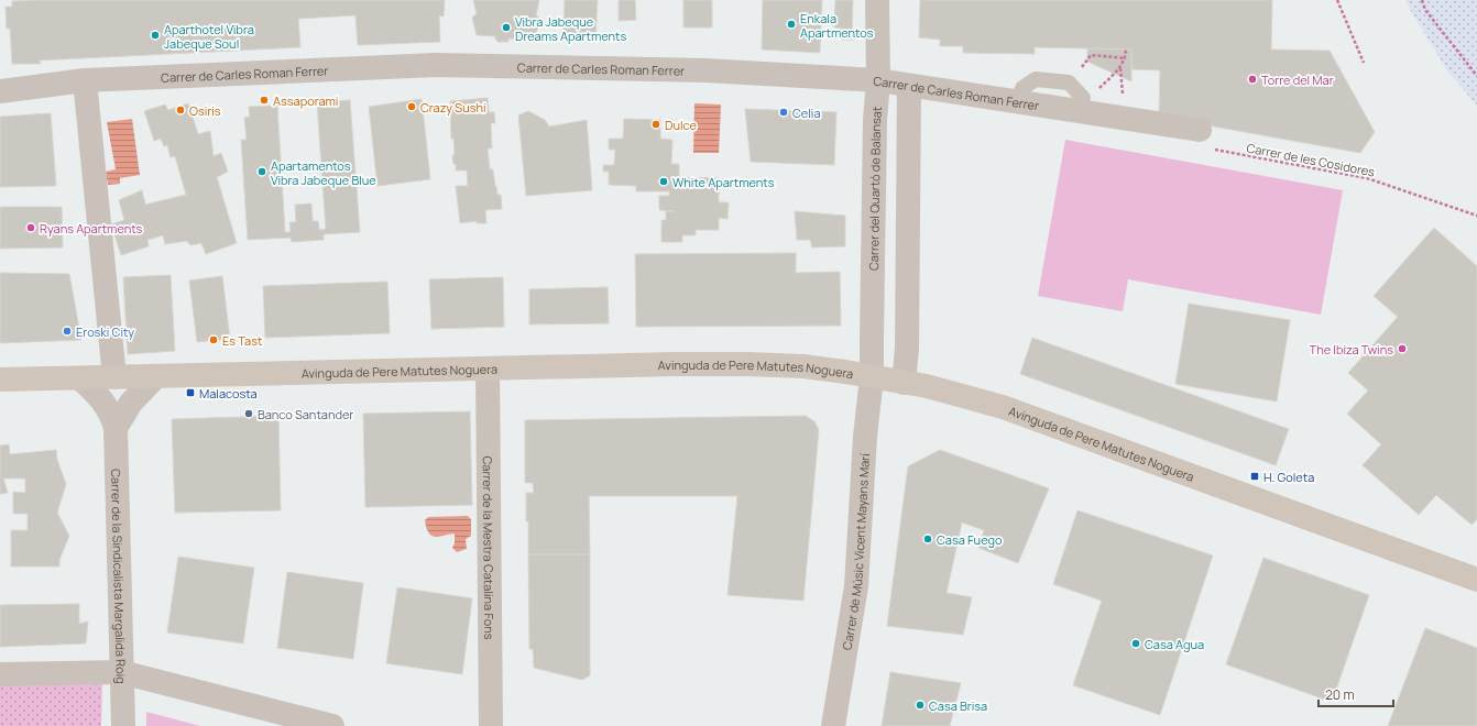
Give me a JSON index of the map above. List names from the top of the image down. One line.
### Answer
{"streets":{"street":["Carrer de Carles Roman Ferrer","Carrer del Quartó de Balansat","Avinguda de Pere Matutes Noguera","Carrer de la Mestra Catalina Fons","Carrer de Músic Vicent Mayans Marí","Carrer de la Sindicalista Margalida Roig"],"path":["Carrer de les Cosidores"]},"crossings":[["Carrer de Carles Roman Ferrer","Carrer de les Cosidores"],["Carrer de Carles Roman Ferrer","Carrer del Quartó de Balansat"],["Carrer del Quartó de Balansat","Avinguda de Pere Matutes Noguera"],["Carrer del Quartó de Balansat","Carrer de Músic Vicent Mayans Marí"],["Avinguda de Pere Matutes Noguera","Carrer de la Mestra Catalina Fons"],["Avinguda de Pere Matutes Noguera","Carrer de Músic Vicent Mayans Marí"],["Avinguda de Pere Matutes Noguera","Carrer de la Sindicalista Margalida Roig"]],"places":{"other":["Enkala Apartmentos","Vibra Jabeque Dreams Apartments","Aparthotel Vibra Jabeque Soul","Torre del Mar","Assaporami","Crazy Sushi","Osiris","Celia","Dulce","Apartamentos Vibra Jabeque Blue","White Apartments","Ryans Apartments","Eroski City","Es Tast","The Ibiza Twins","Banco Santander","Casa Fuego","Casa Agua","Casa Brisa"],"transit":["Malacosta","H. Goleta"]},"scale_bar":"20 m"}
